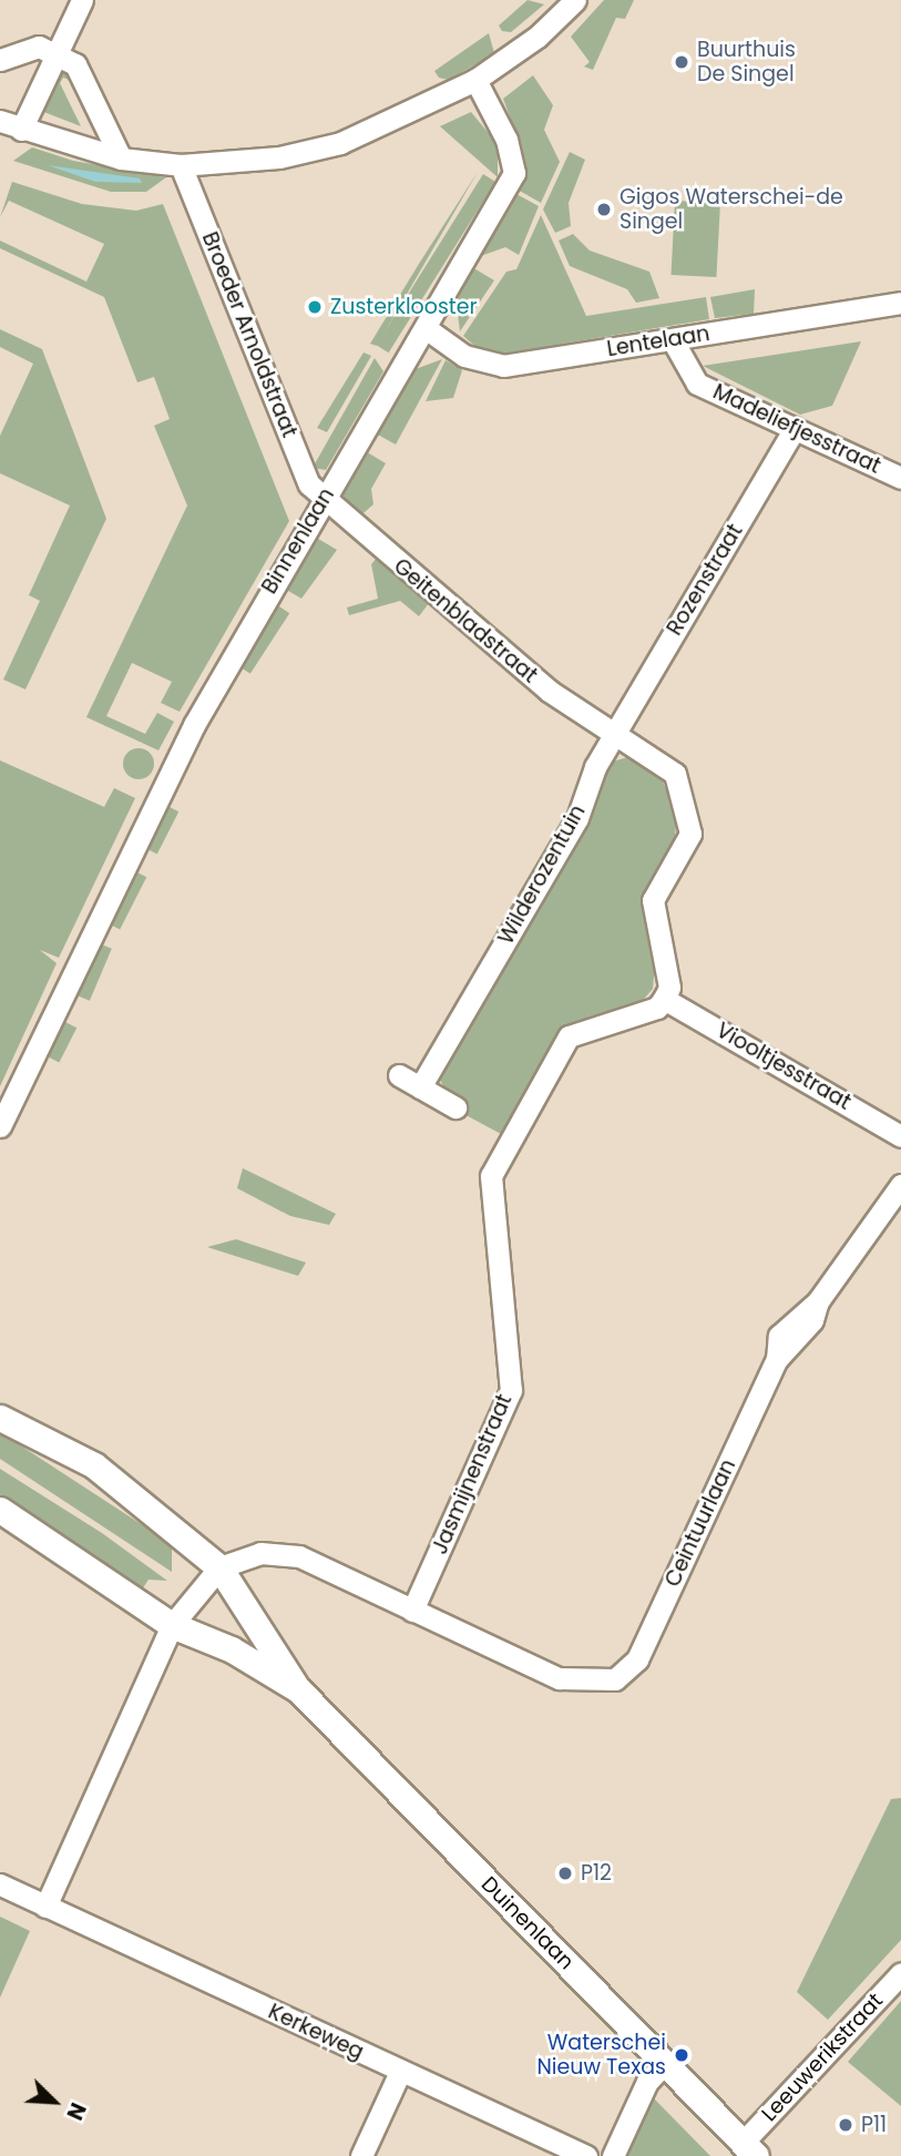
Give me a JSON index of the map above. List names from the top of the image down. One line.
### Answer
{"streets":{"street":["Broeder Arnoldstraat","Lentelaan","Madeliefjesstraat","Binnenlaan","Rozenstraat","Geitenbladstraat","Wilderozentuin","Viooltjesstraat","Jasmijnenstraat","Ceintuurlaan","Duinenlaan","Kerkeweg","Leeuwerikstraat"]},"crossings":[["Broeder Arnoldstraat","Binnenlaan"],["Broeder Arnoldstraat","Geitenbladstraat"],["Lentelaan","Madeliefjesstraat"],["Lentelaan","Binnenlaan"],["Madeliefjesstraat","Rozenstraat"],["Binnenlaan","Geitenbladstraat"],["Rozenstraat","Geitenbladstraat"],["Rozenstraat","Wilderozentuin"],["Geitenbladstraat","Wilderozentuin"],["Viooltjesstraat","Jasmijnenstraat"],["Jasmijnenstraat","Ceintuurlaan"],["Duinenlaan","Leeuwerikstraat"]],"places":["Buurthuis De Singel","Gigos Waterschei-de Singel","Zusterklooster","P12","Waterschei Nieuw Texas","P11"],"north":"bottom right"}
